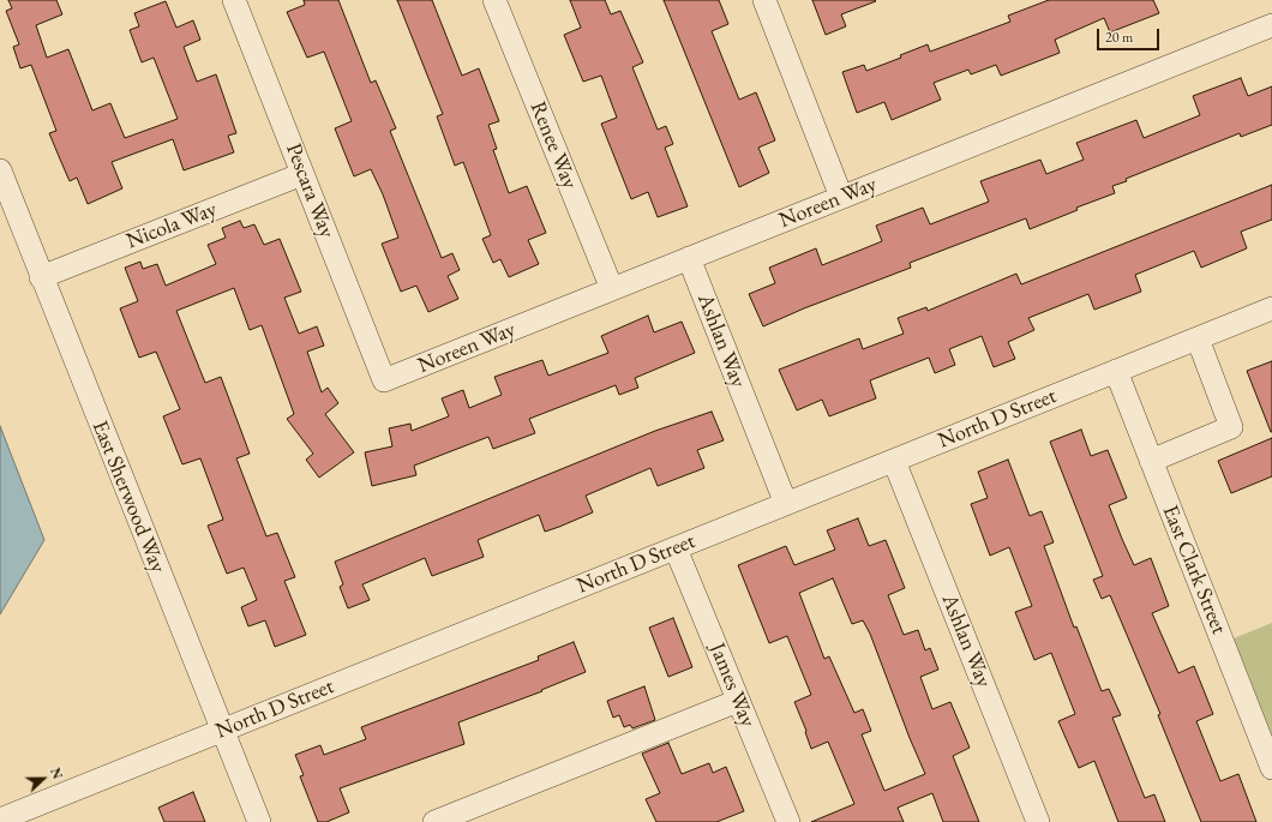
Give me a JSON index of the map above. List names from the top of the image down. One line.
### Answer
{"streets":{"street":["Renee Way","Pescara Way","Noreen Way","Nicola Way","Ashlan Way","North D Street","East Sherwood Way","East Clark Street","James Way"]},"crossings":[["Renee Way","Noreen Way"],["Pescara Way","Noreen Way"],["Pescara Way","Nicola Way"],["Noreen Way","Ashlan Way"],["Nicola Way","East Sherwood Way"],["Ashlan Way","North D Street"],["North D Street","East Sherwood Way"],["North D Street","East Clark Street"],["North D Street","James Way"]],"scale_bar":"20 m","north":"right"}
